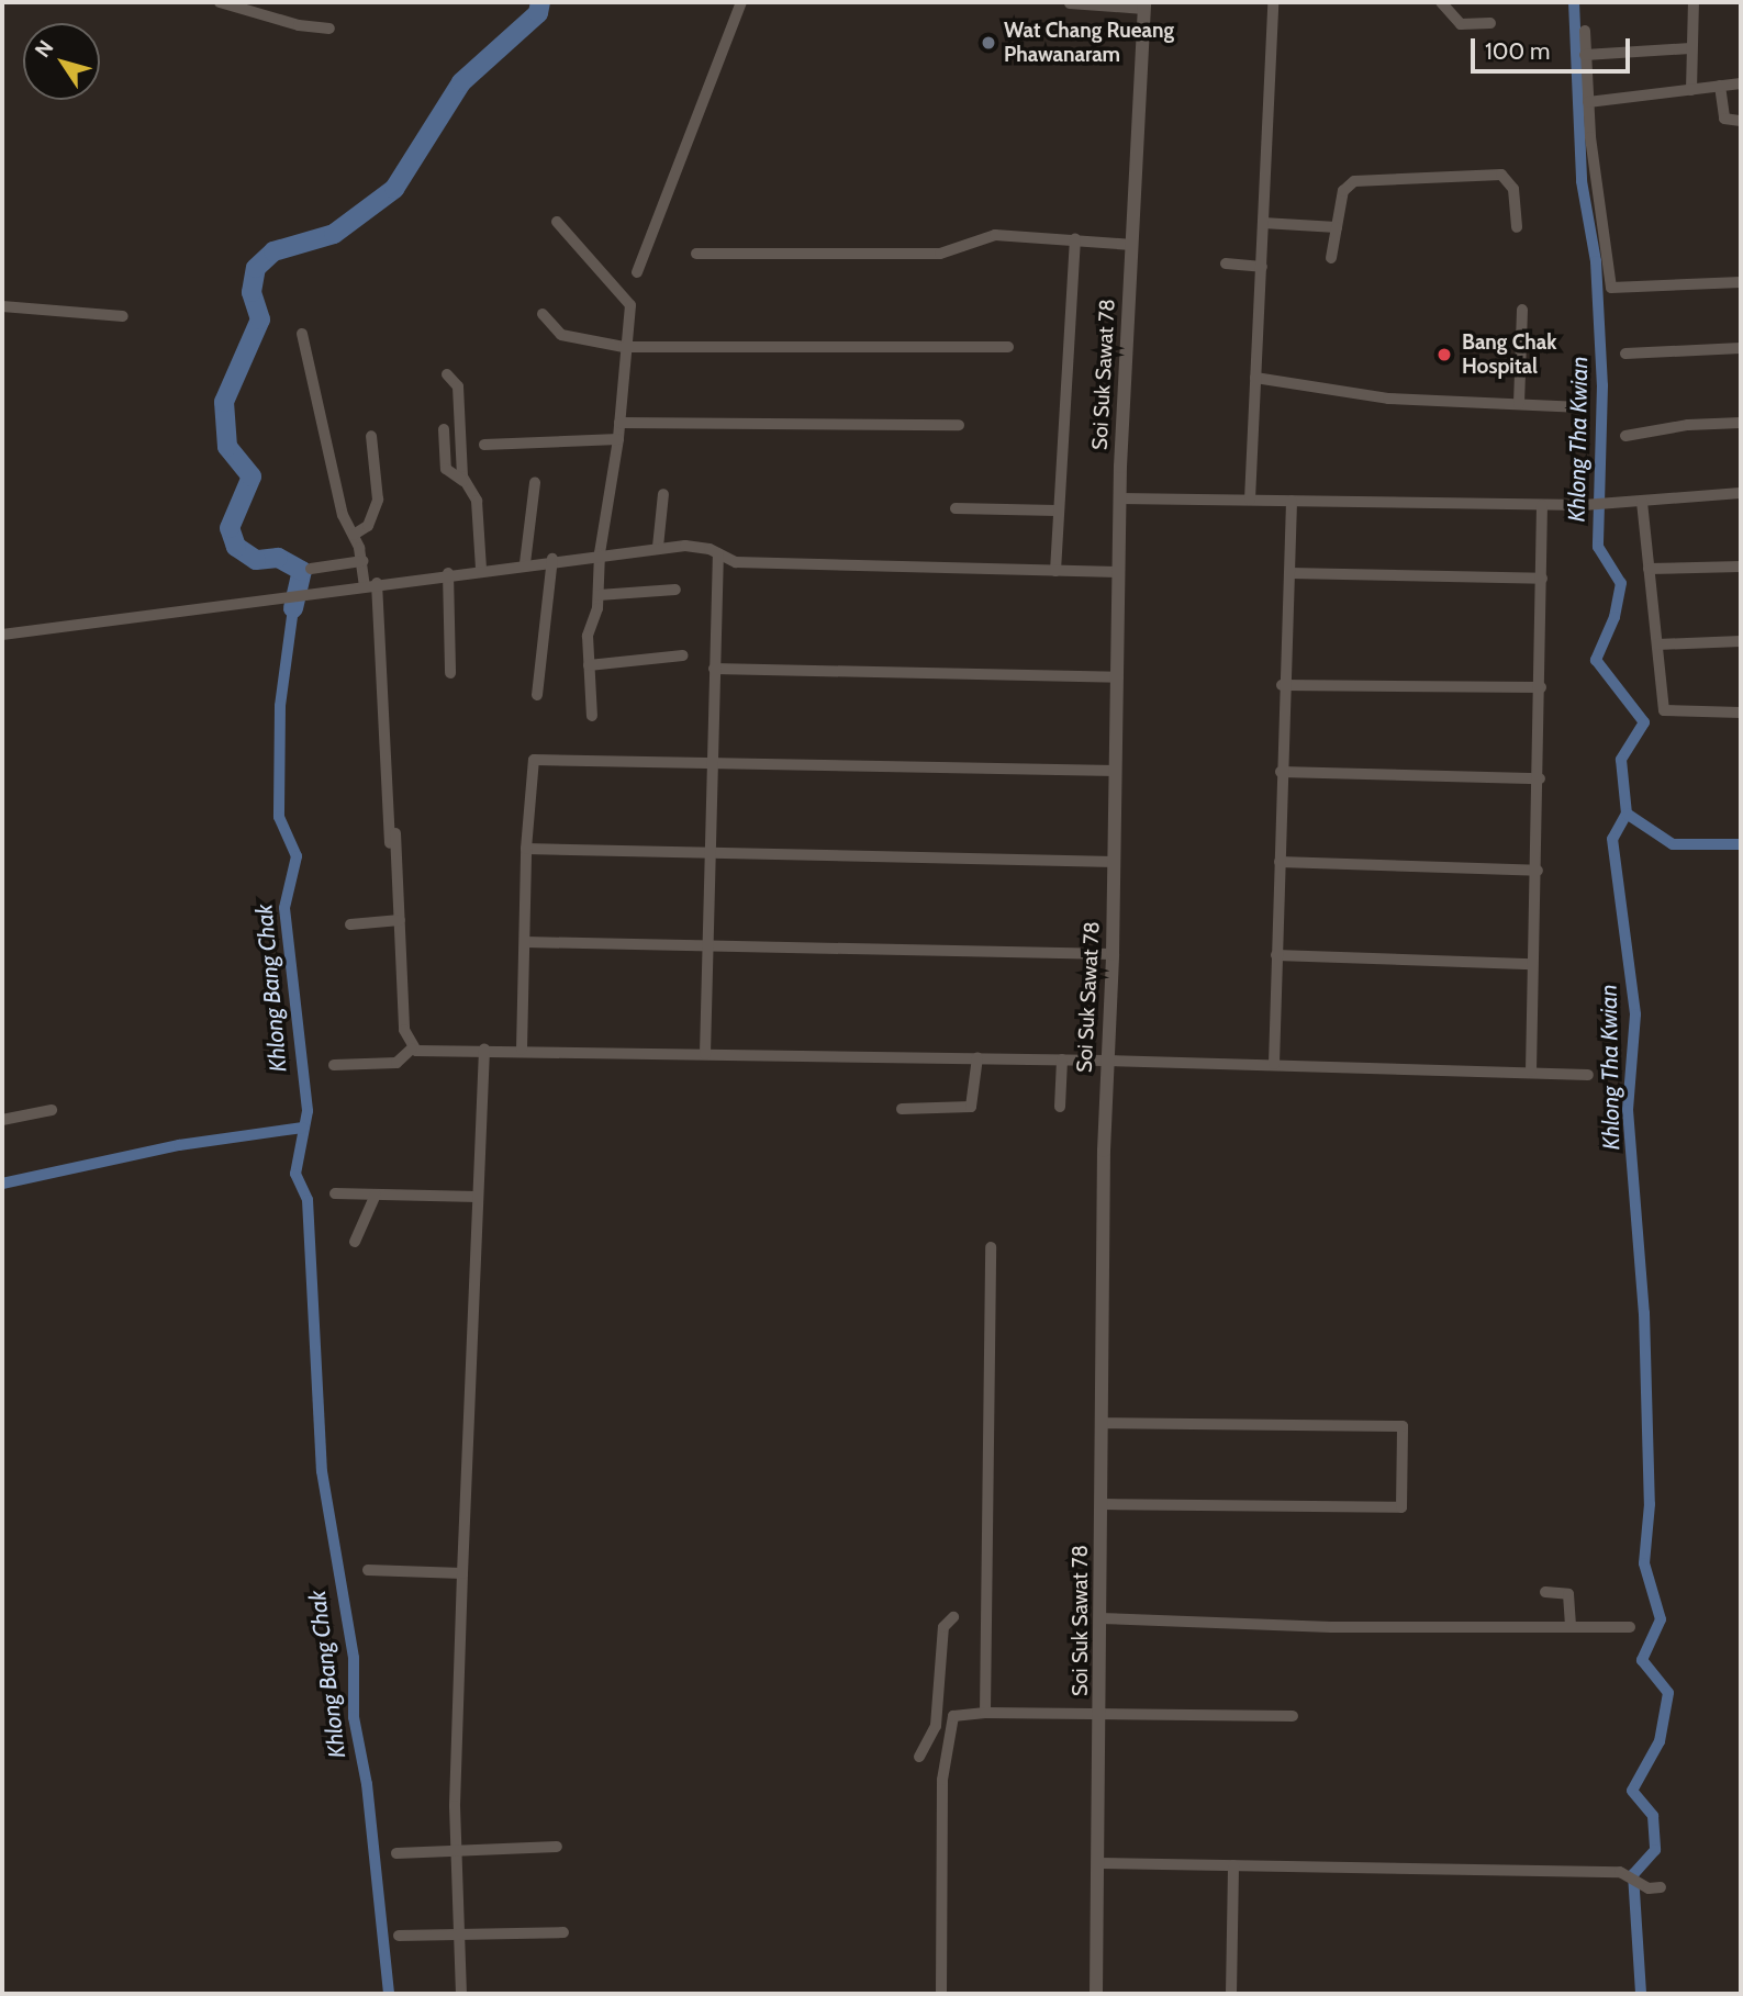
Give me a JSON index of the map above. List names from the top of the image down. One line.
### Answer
{"streets":{"street":["Soi Suk Sawat 78"]},"water":["Khlong Tha Kwian","Khlong Bang Chak"],"places":["Wat Chang Rueang Phawanaram","Bang Chak Hospital"],"scale_bar":"100 m","north":"top left"}
